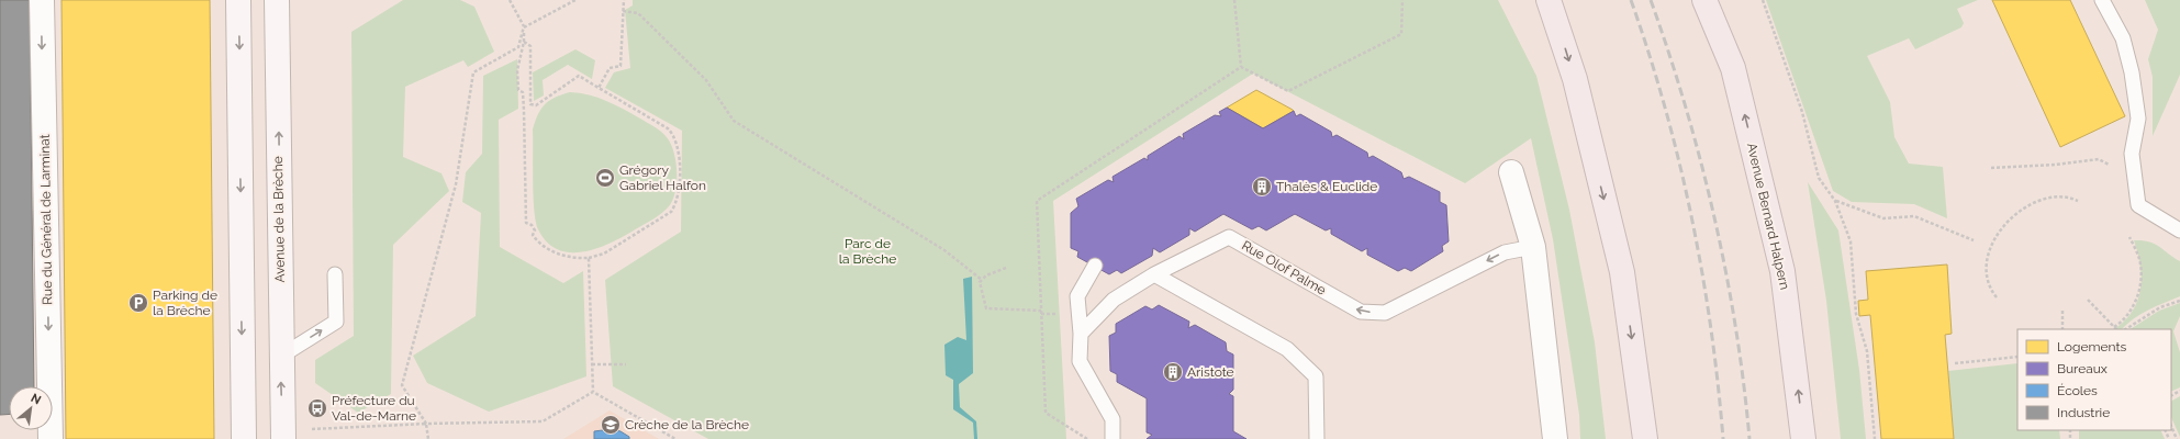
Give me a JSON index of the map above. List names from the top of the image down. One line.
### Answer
{"streets":{"highway":["Avenue Bernard Halpern"],"street":["Rue du Général de Larminat","Avenue de la Brèche"],"lane":["Rue Olof Palme"]},"one_way":["Rue Olof Palme"],"parks":["Parc de la Brèche"],"places":{"sports":["Grégory Gabriel Halfon"],"building":["Thalès & Euclide","Aristote"],"parking":["Parking de la Brèche"],"bus stop":["Préfecture du Val-de-Marne"],"school or university":["Crèche de la Brèche"]},"legend":["Logements","Bureaux","Écoles","Industrie"],"north":"top right"}
